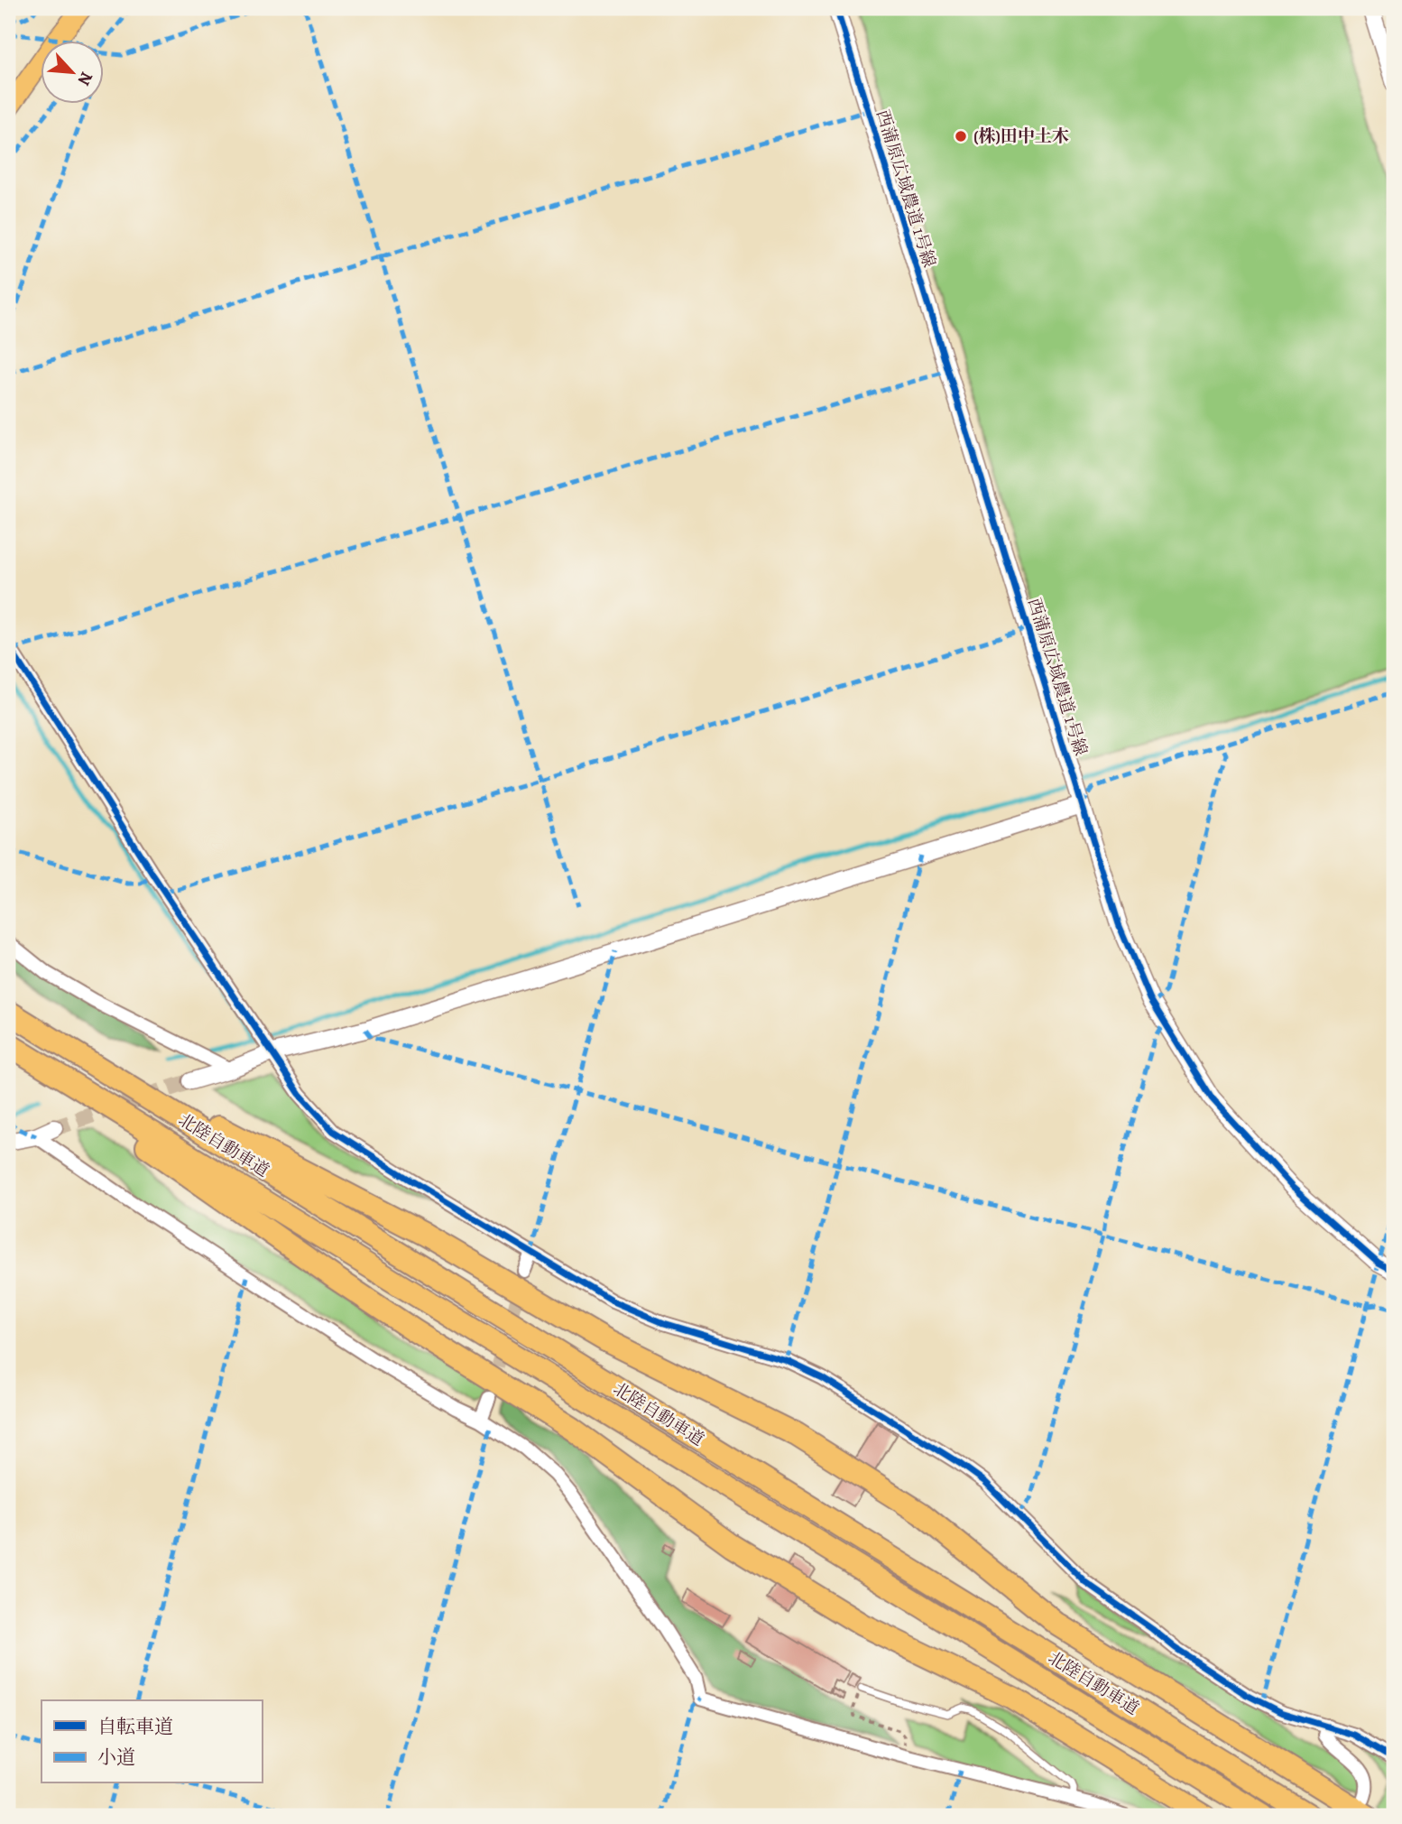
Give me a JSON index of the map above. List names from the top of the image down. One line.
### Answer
{"streets":{"highway":["北陸自動車道"],"street":["西蒲原広域農道 1号線"]},"places":["(株)田中土木"],"legend":["自転車道","小道"],"north":"bottom right"}
